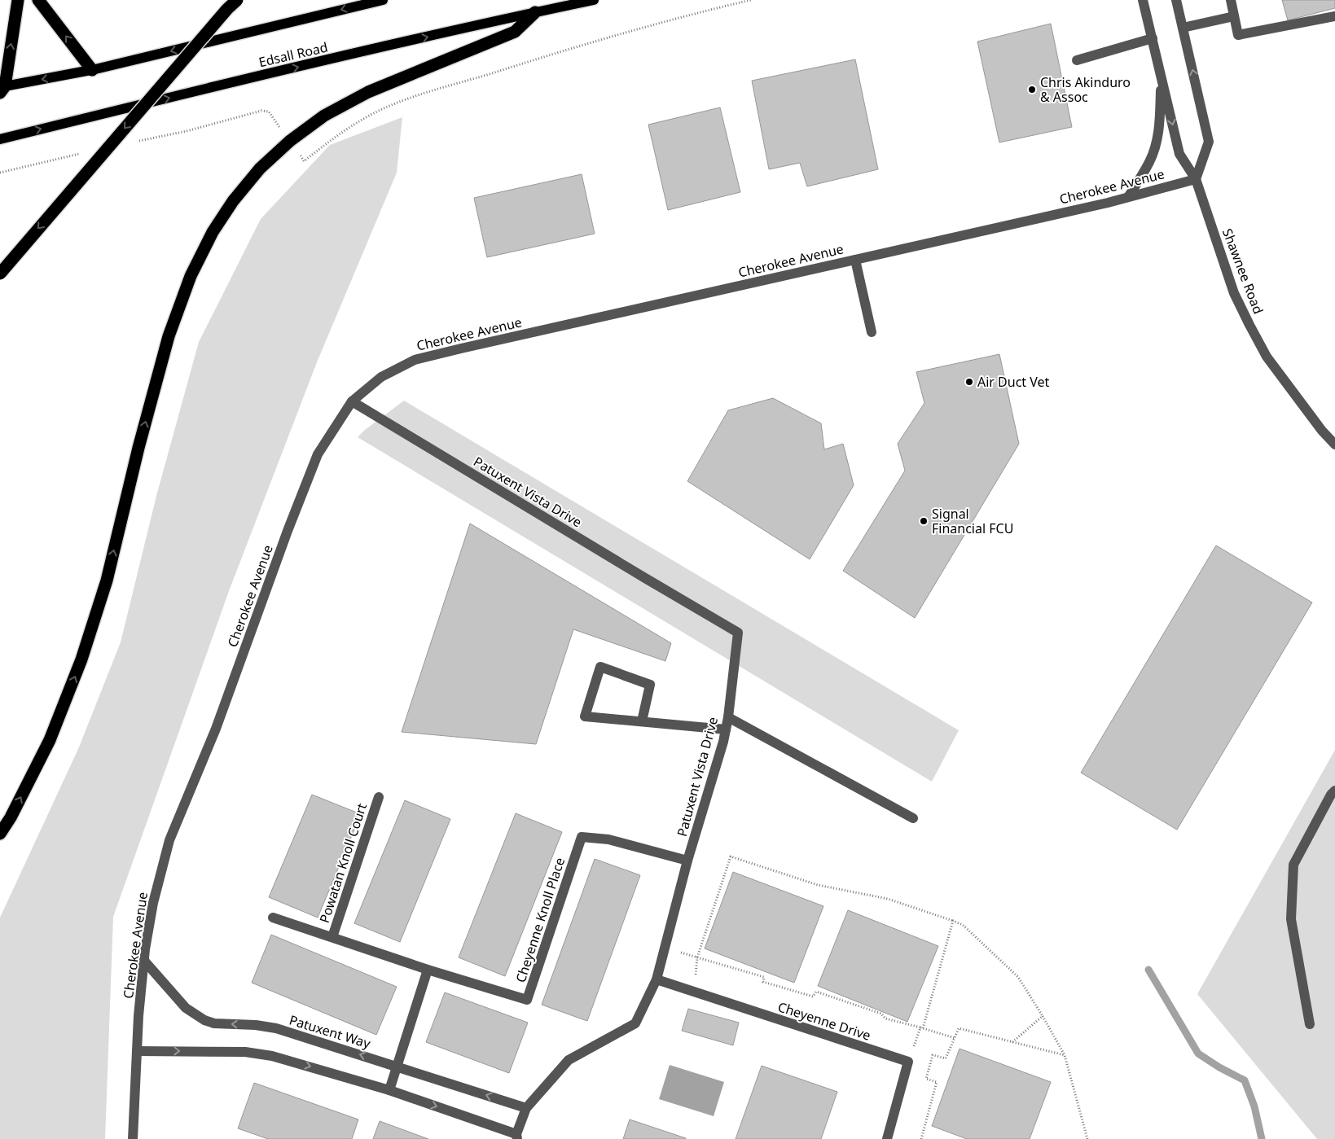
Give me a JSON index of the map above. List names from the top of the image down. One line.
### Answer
{"streets":{"main road":["Edsall Road"],"street":["Cherokee Avenue","Shawnee Road","Patuxent Vista Drive","Powatan Knoll Court","Cheyenne Knoll Place","Cheyenne Drive","Patuxent Way"]},"crossings":[["Cherokee Avenue","Shawnee Road"],["Cherokee Avenue","Patuxent Vista Drive"],["Cherokee Avenue","Patuxent Way"],["Patuxent Vista Drive","Cheyenne Knoll Place"],["Patuxent Vista Drive","Cheyenne Drive"],["Patuxent Vista Drive","Patuxent Way"],["Powatan Knoll Court","Cheyenne Knoll Place"]],"places":["Chris Akinduro & Assoc","Air Duct Vet","Signal Financial FCU"]}
